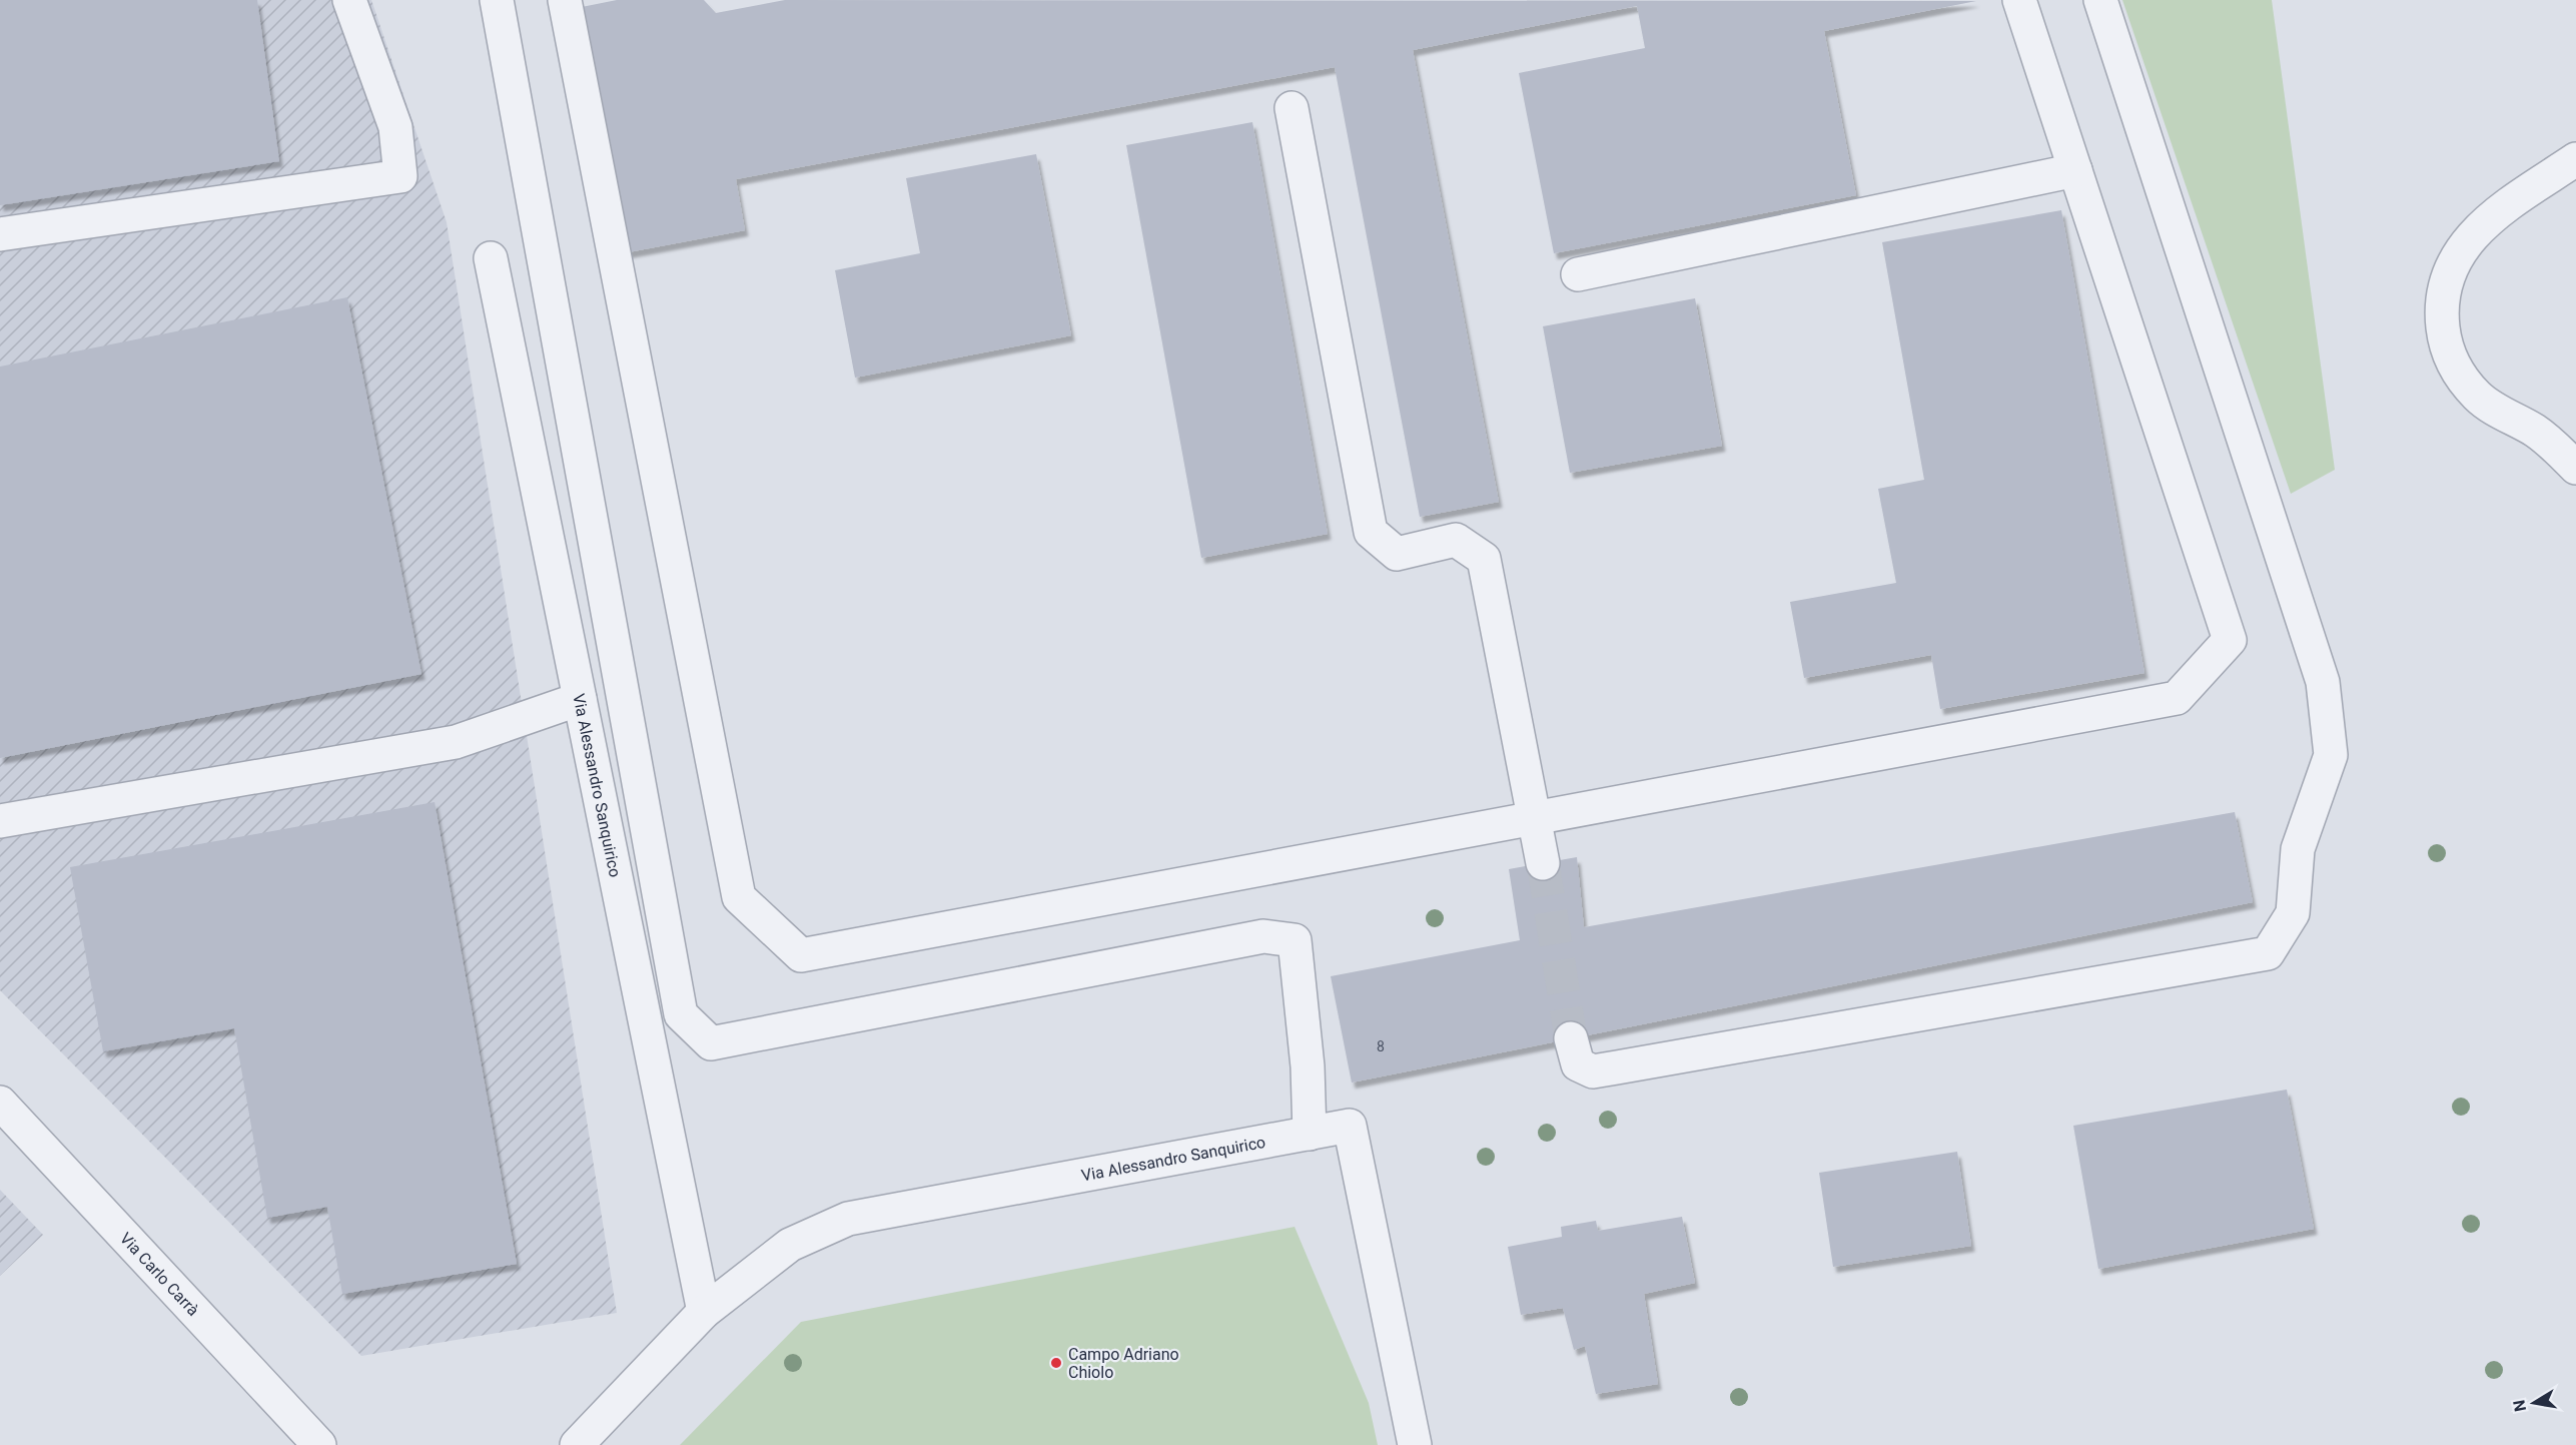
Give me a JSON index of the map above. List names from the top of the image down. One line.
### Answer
{"streets":{"street":["Via Alessandro Sanquirico","Via Carlo Carrà"]},"places":["Campo Adriano Chiolo"],"house_numbers":["8"],"north":"left"}
